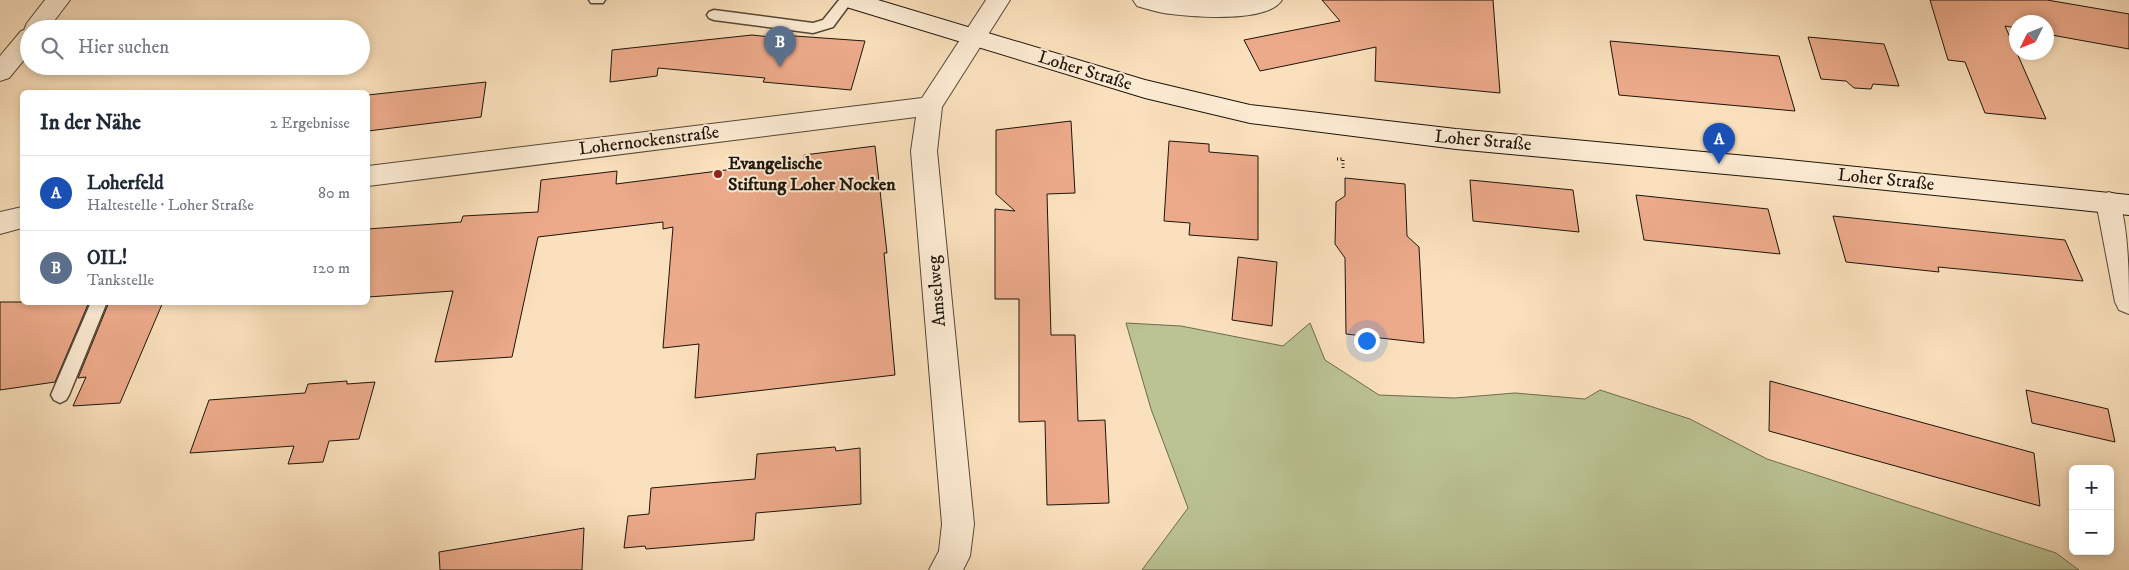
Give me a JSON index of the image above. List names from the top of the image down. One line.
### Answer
{"streets":{"street":["Loher Straße","Lohernockenstraße","Amselweg"]},"crossings":[["Loher Straße","Amselweg"],["Lohernockenstraße","Amselweg"]],"places":["Evangelische Stiftung Loher Nocken"],"north":"bottom left","page":{"search":"Hier suchen","pins":["B","A"],"heading":["In der Nähe","2 Ergebnisse"],"list":[{"mark":"A","name":"Loherfeld","note":"Haltestelle · Loher Straße","value":"80 m"},{"mark":"B","name":"OIL!","note":"Tankstelle","value":"120 m"}],"map_buttons":["+","−"]}}
